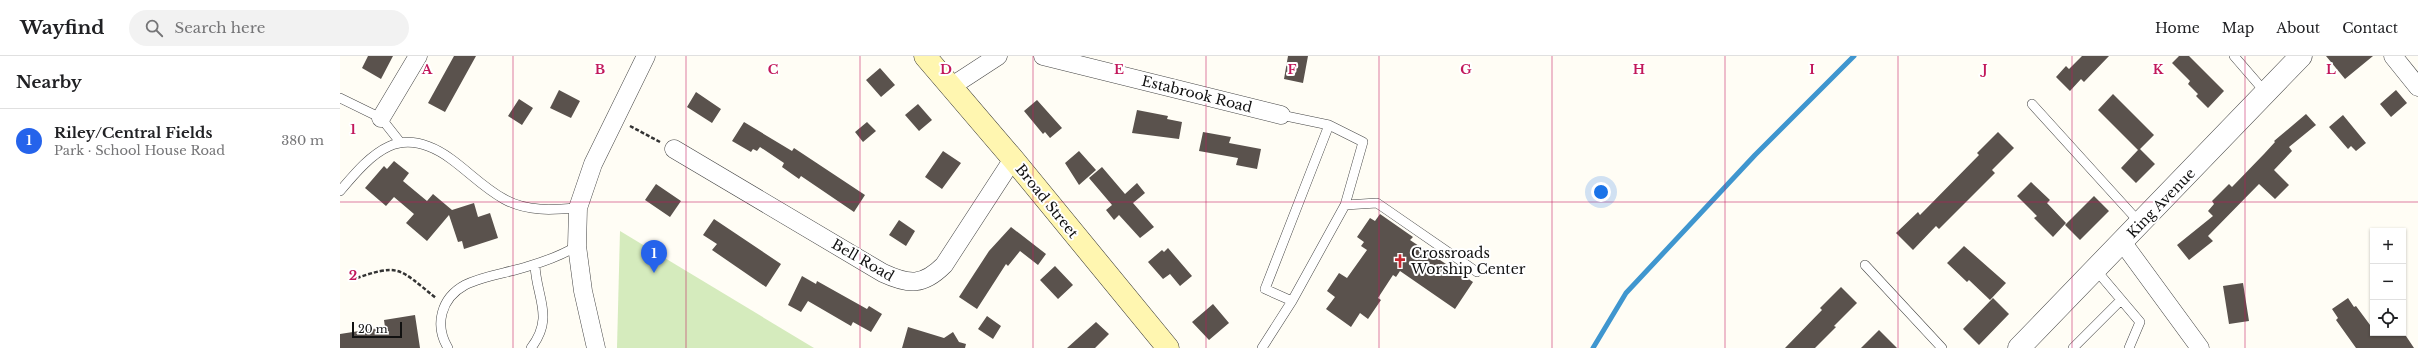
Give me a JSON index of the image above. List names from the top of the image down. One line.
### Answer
{"streets":{"main road":["Broad Street"],"street":["Estabrook Road","King Avenue","Bell Road"]},"crossings":[["Broad Street","Bell Road"]],"places":{"church":["Crossroads Worship Center"]},"scale_bar":"20 m","page":{"header":"Wayfind","search":"Search here","nav":["Home","Map","About","Contact"],"heading":"Nearby","list":[{"mark":"1","name":"Riley/Central Fields","note":"Park · School House Road","value":"380 m"}],"map_buttons":["+","−"],"pins":"1","scale":"20 m"},"grid":{"columns":["A","B","C","D","E","F","G","H","I","J","K","L"],"rows":["1","2"]}}
